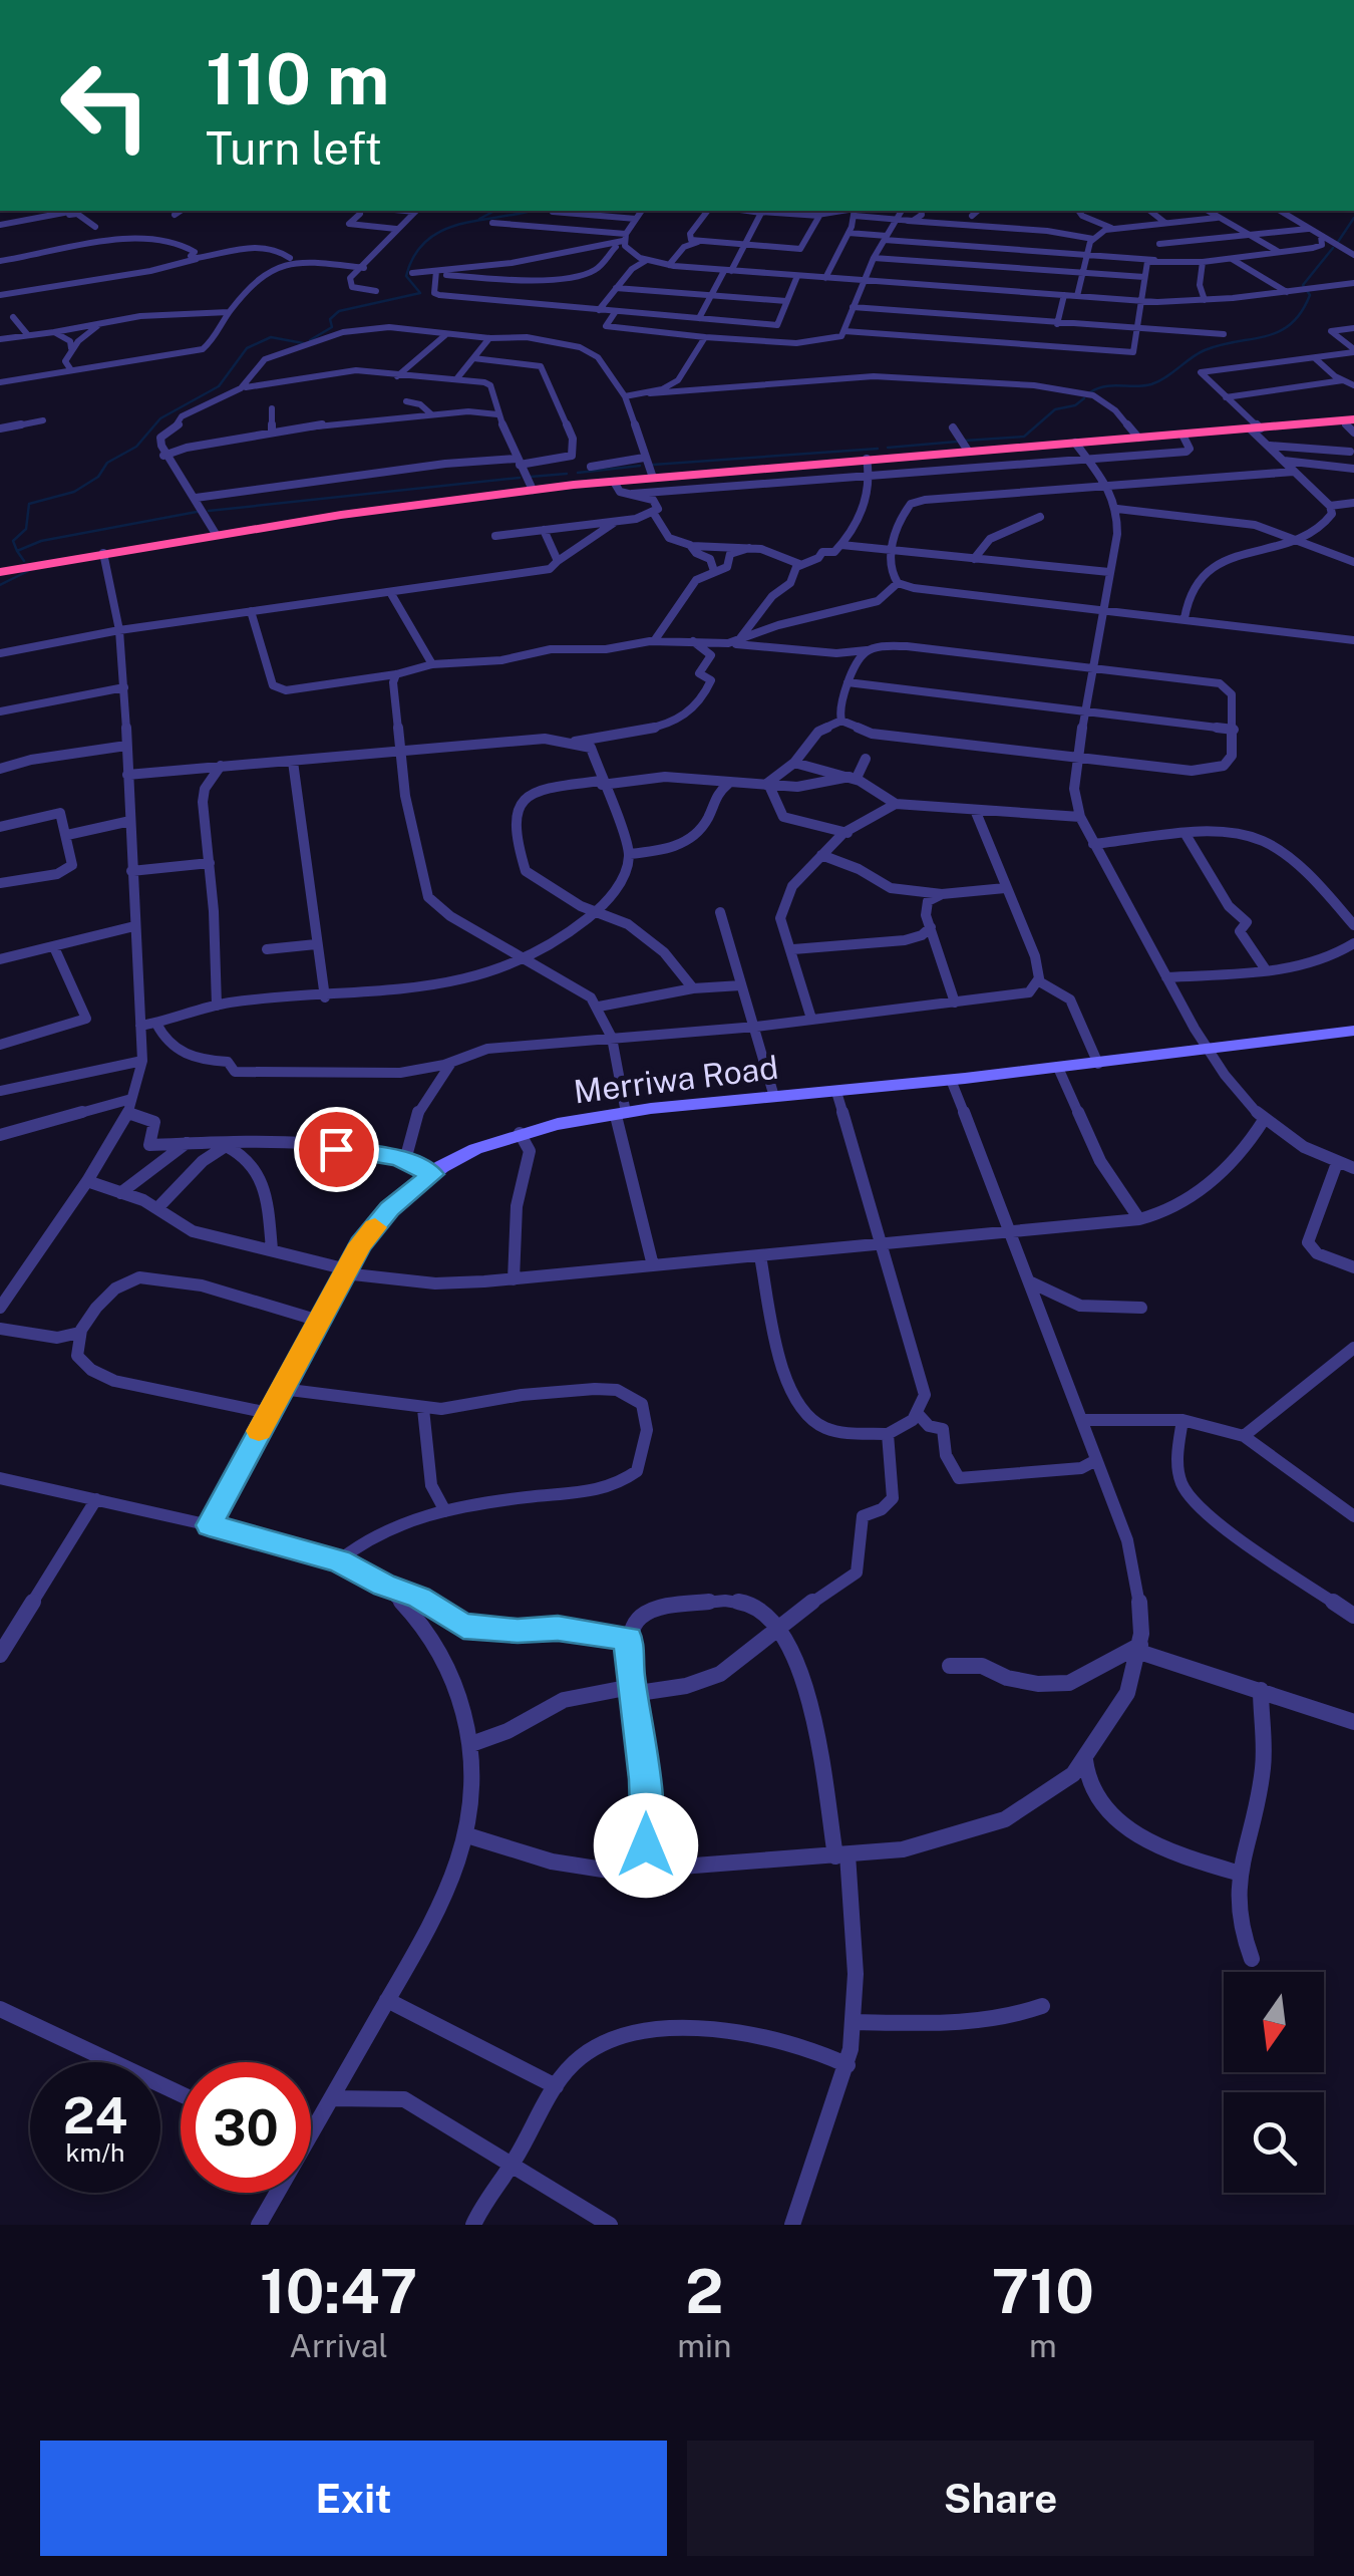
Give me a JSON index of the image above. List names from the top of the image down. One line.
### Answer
{"streets":{"street":["Merriwa Road"]},"north":"bottom","page":{"turn":["110 m","Turn left"],"speed":"24 km/h","limit":"30","eta":["10:47","Arrival","2","min","710","m"],"buttons":["Exit","Share"]}}
